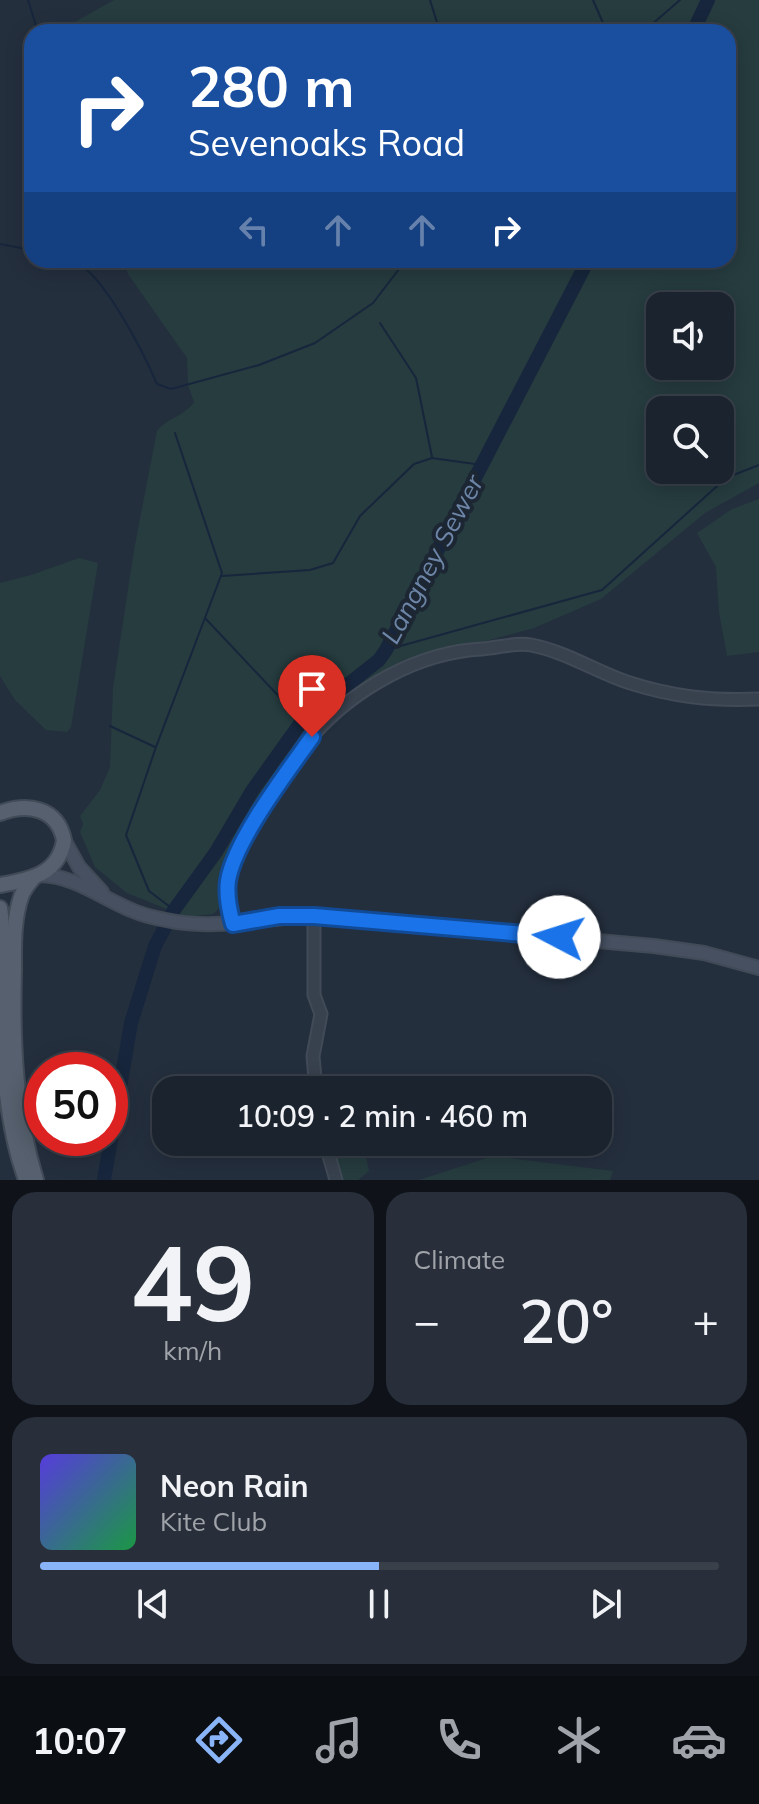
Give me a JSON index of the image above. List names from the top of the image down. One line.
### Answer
{"water":["Langney Sewer"],"page":{"turn":["280 m","Sevenoaks Road"],"limit":"50","trip":"10:09 · 2 min · 460 m","tile":[["49","km/h"],"Climate"],"heat":["−","20°","+"],"song":["Neon Rain","Kite Club"],"tabs":"10:07"}}
